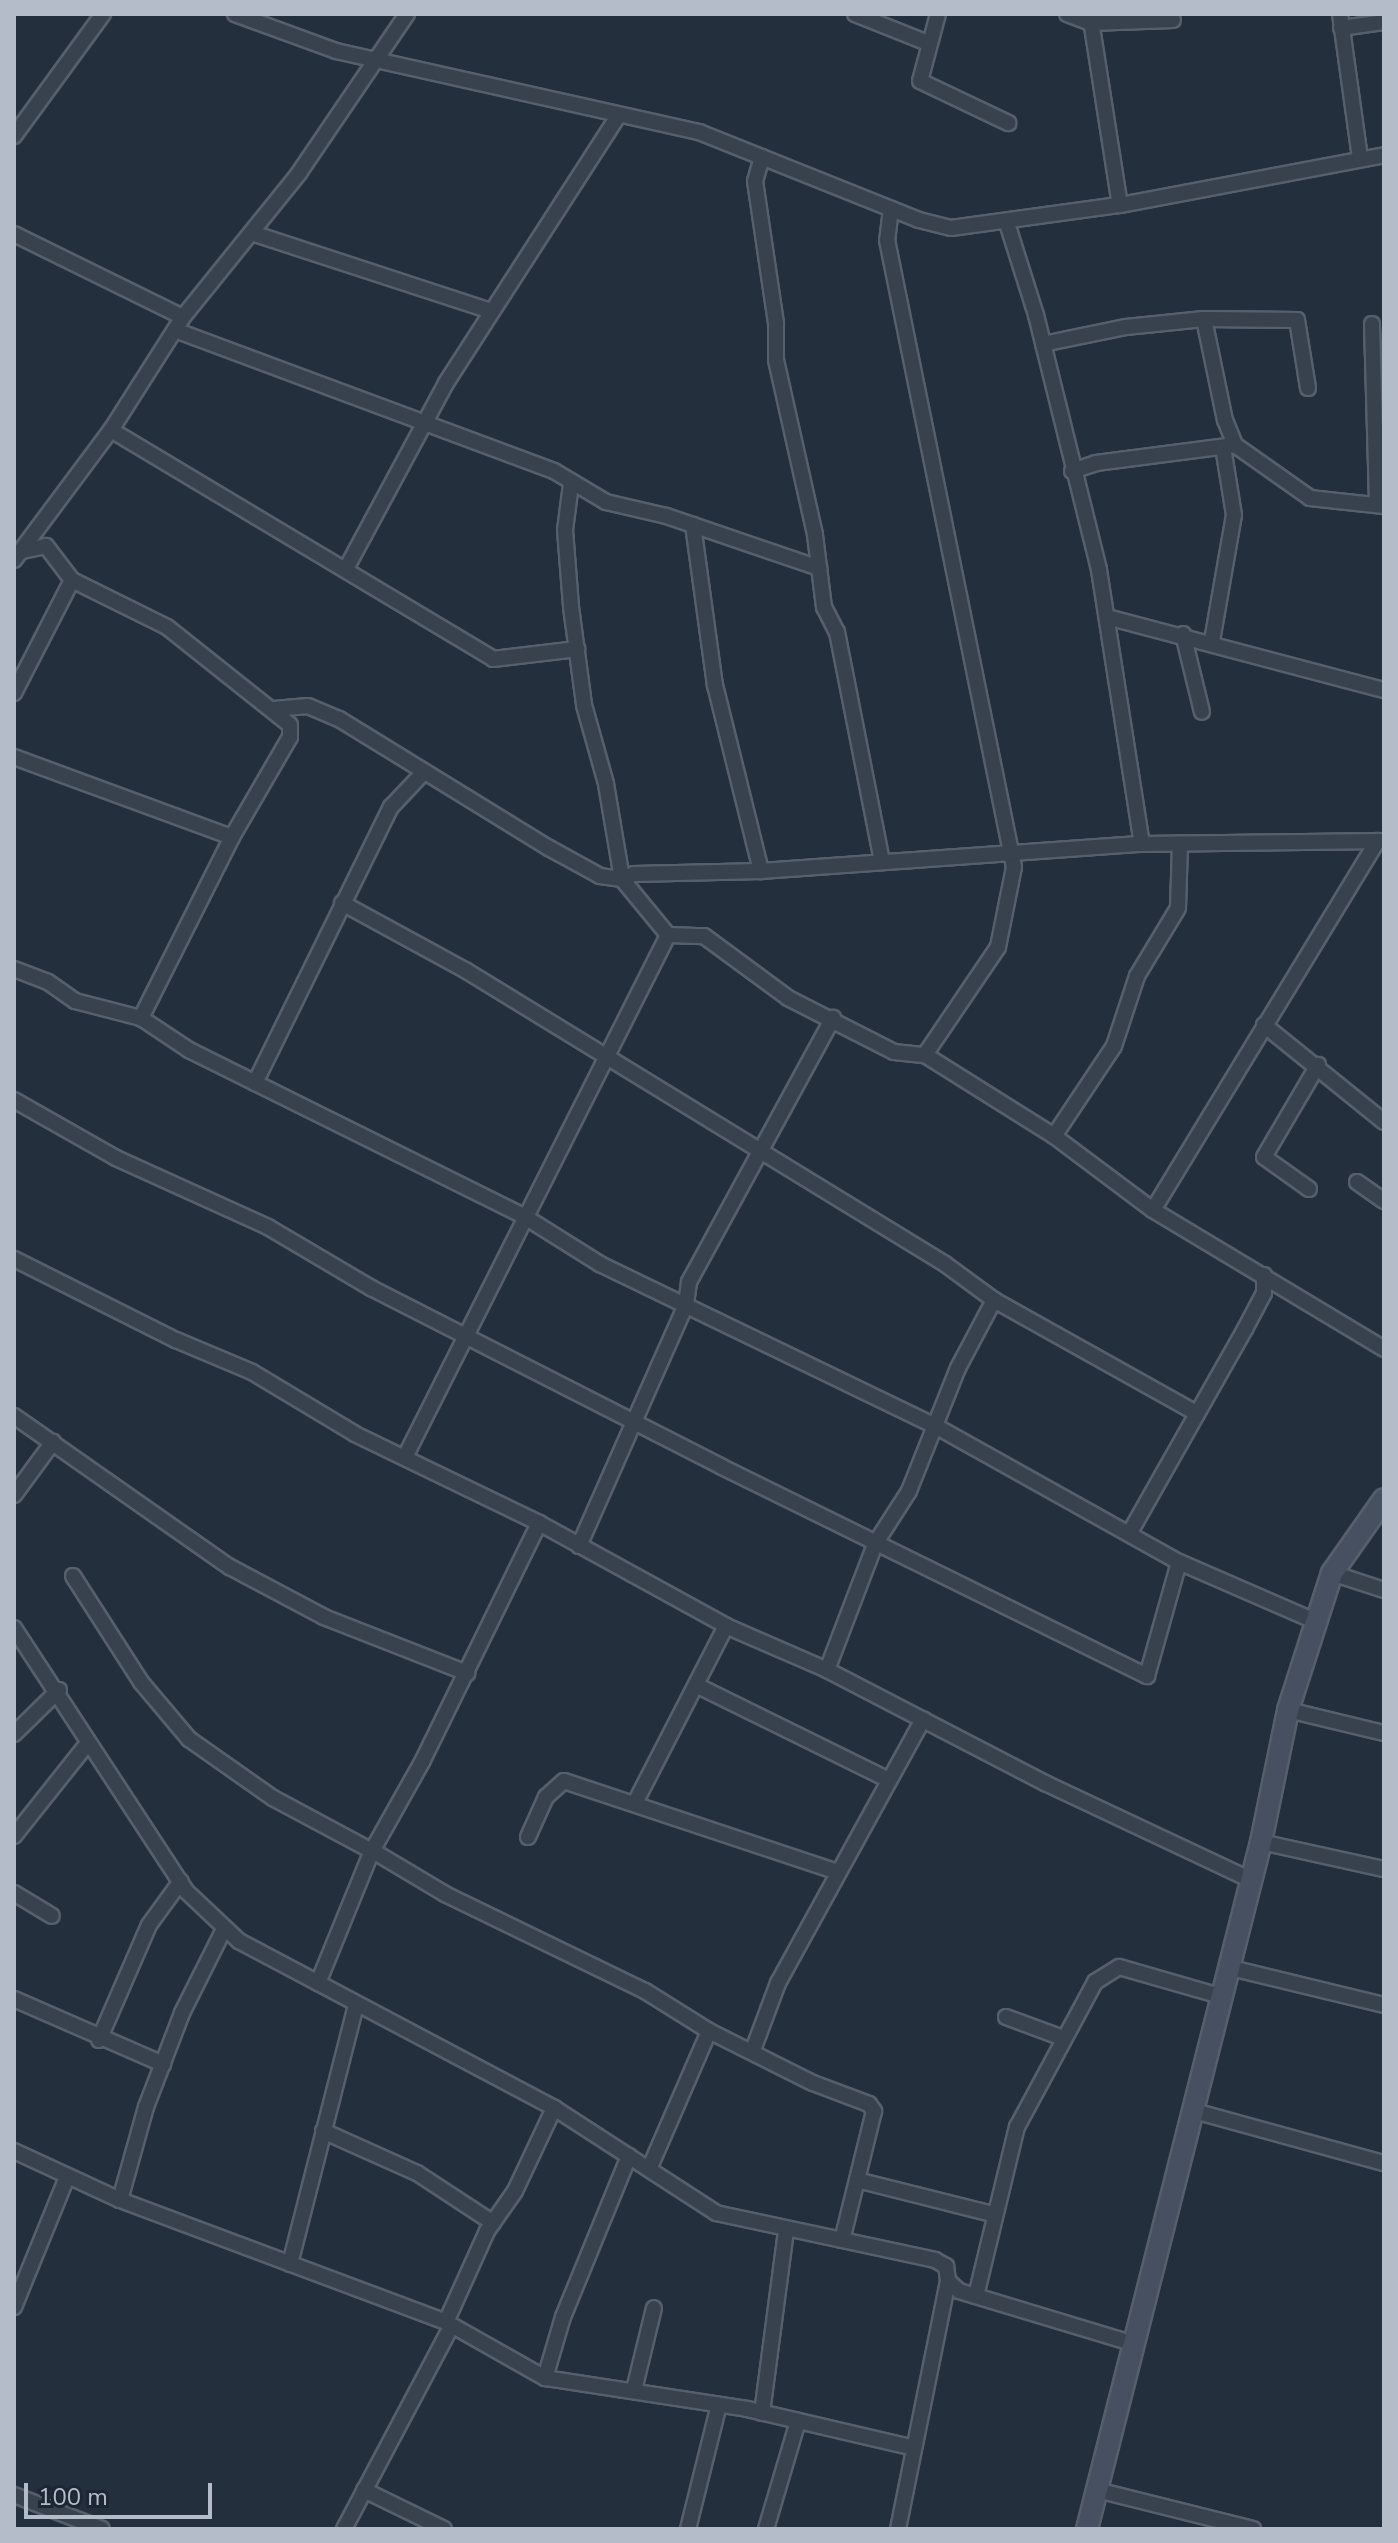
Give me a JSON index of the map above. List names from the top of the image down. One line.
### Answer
{"scale_bar":"100 m"}
